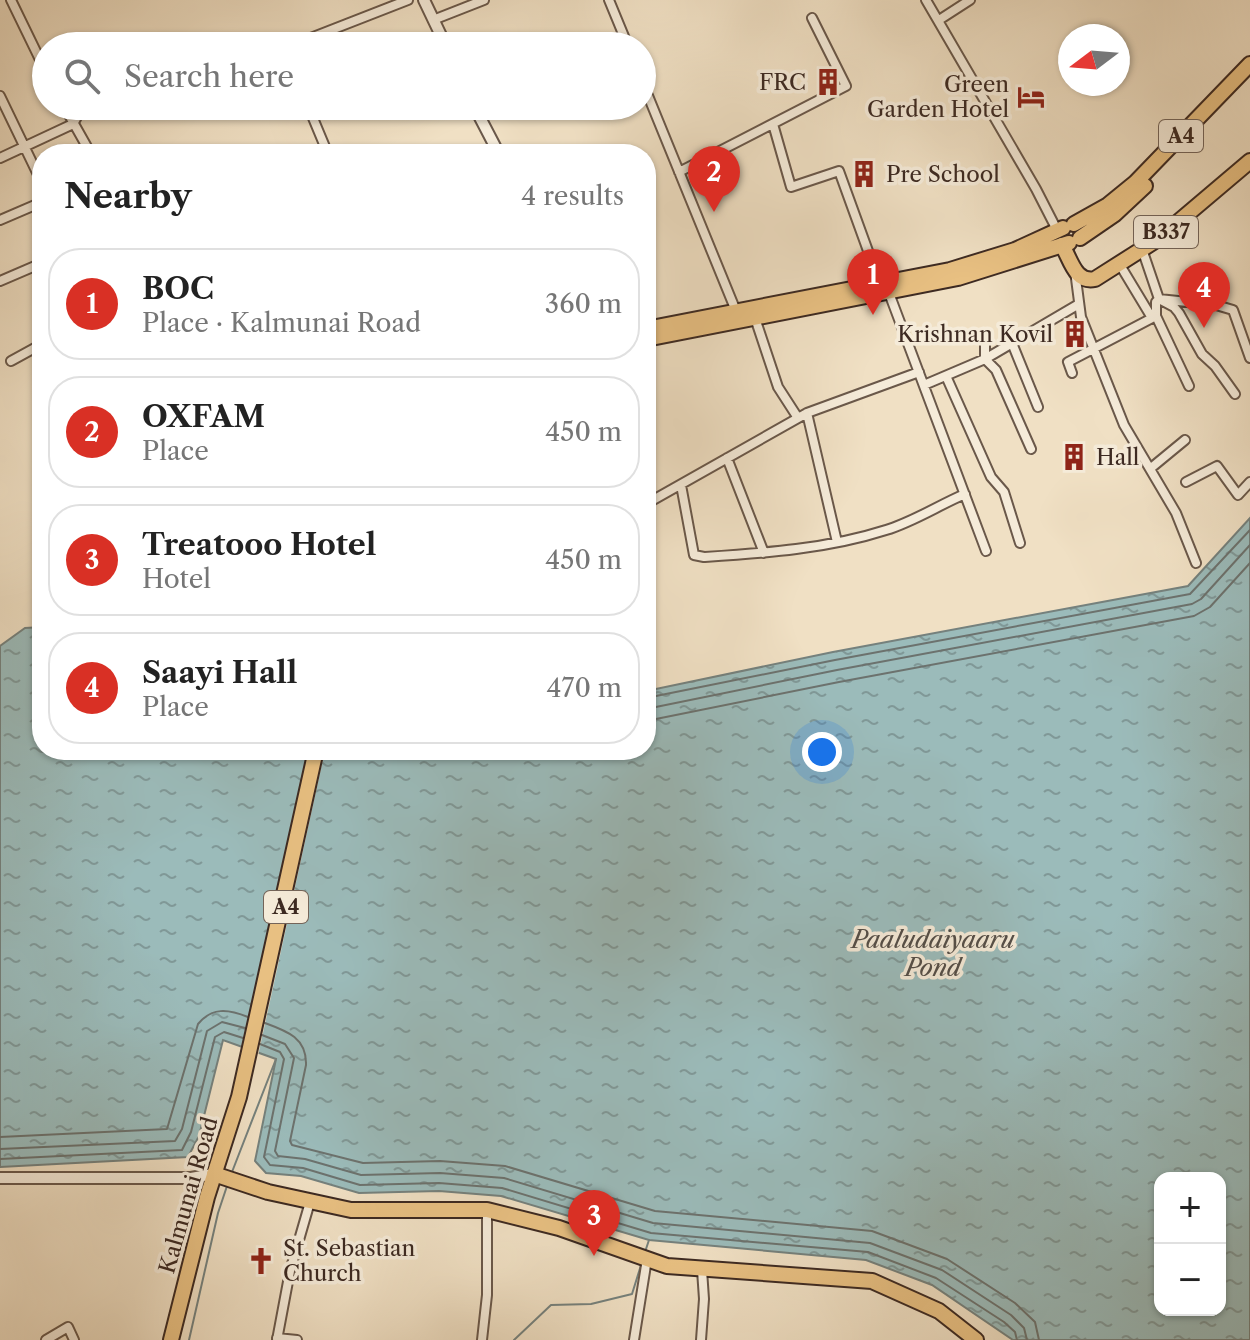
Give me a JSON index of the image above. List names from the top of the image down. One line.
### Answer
{"streets":{"main road":["A4","B337","Kalmunai Road"]},"water":["Paaludaiyaaru Pond"],"places":{"building":["FRC","Pre School","Krishnan Kovil","Hall"],"hotel":["Green Garden Hotel"],"church":["St. Sebastian Church"]},"north":"left","page":{"search":"Search here","heading":["Nearby","4 results"],"pins":["2","1","4","3"],"list":[{"mark":"1","name":"BOC","note":"Place · Kalmunai Road","value":"360 m"},{"mark":"2","name":"OXFAM","note":"Place","value":"450 m"},{"mark":"3","name":"Treatooo Hotel","note":"Hotel","value":"450 m"},{"mark":"4","name":"Saayi Hall","note":"Place","value":"470 m"}],"map_buttons":["+","−"]}}
